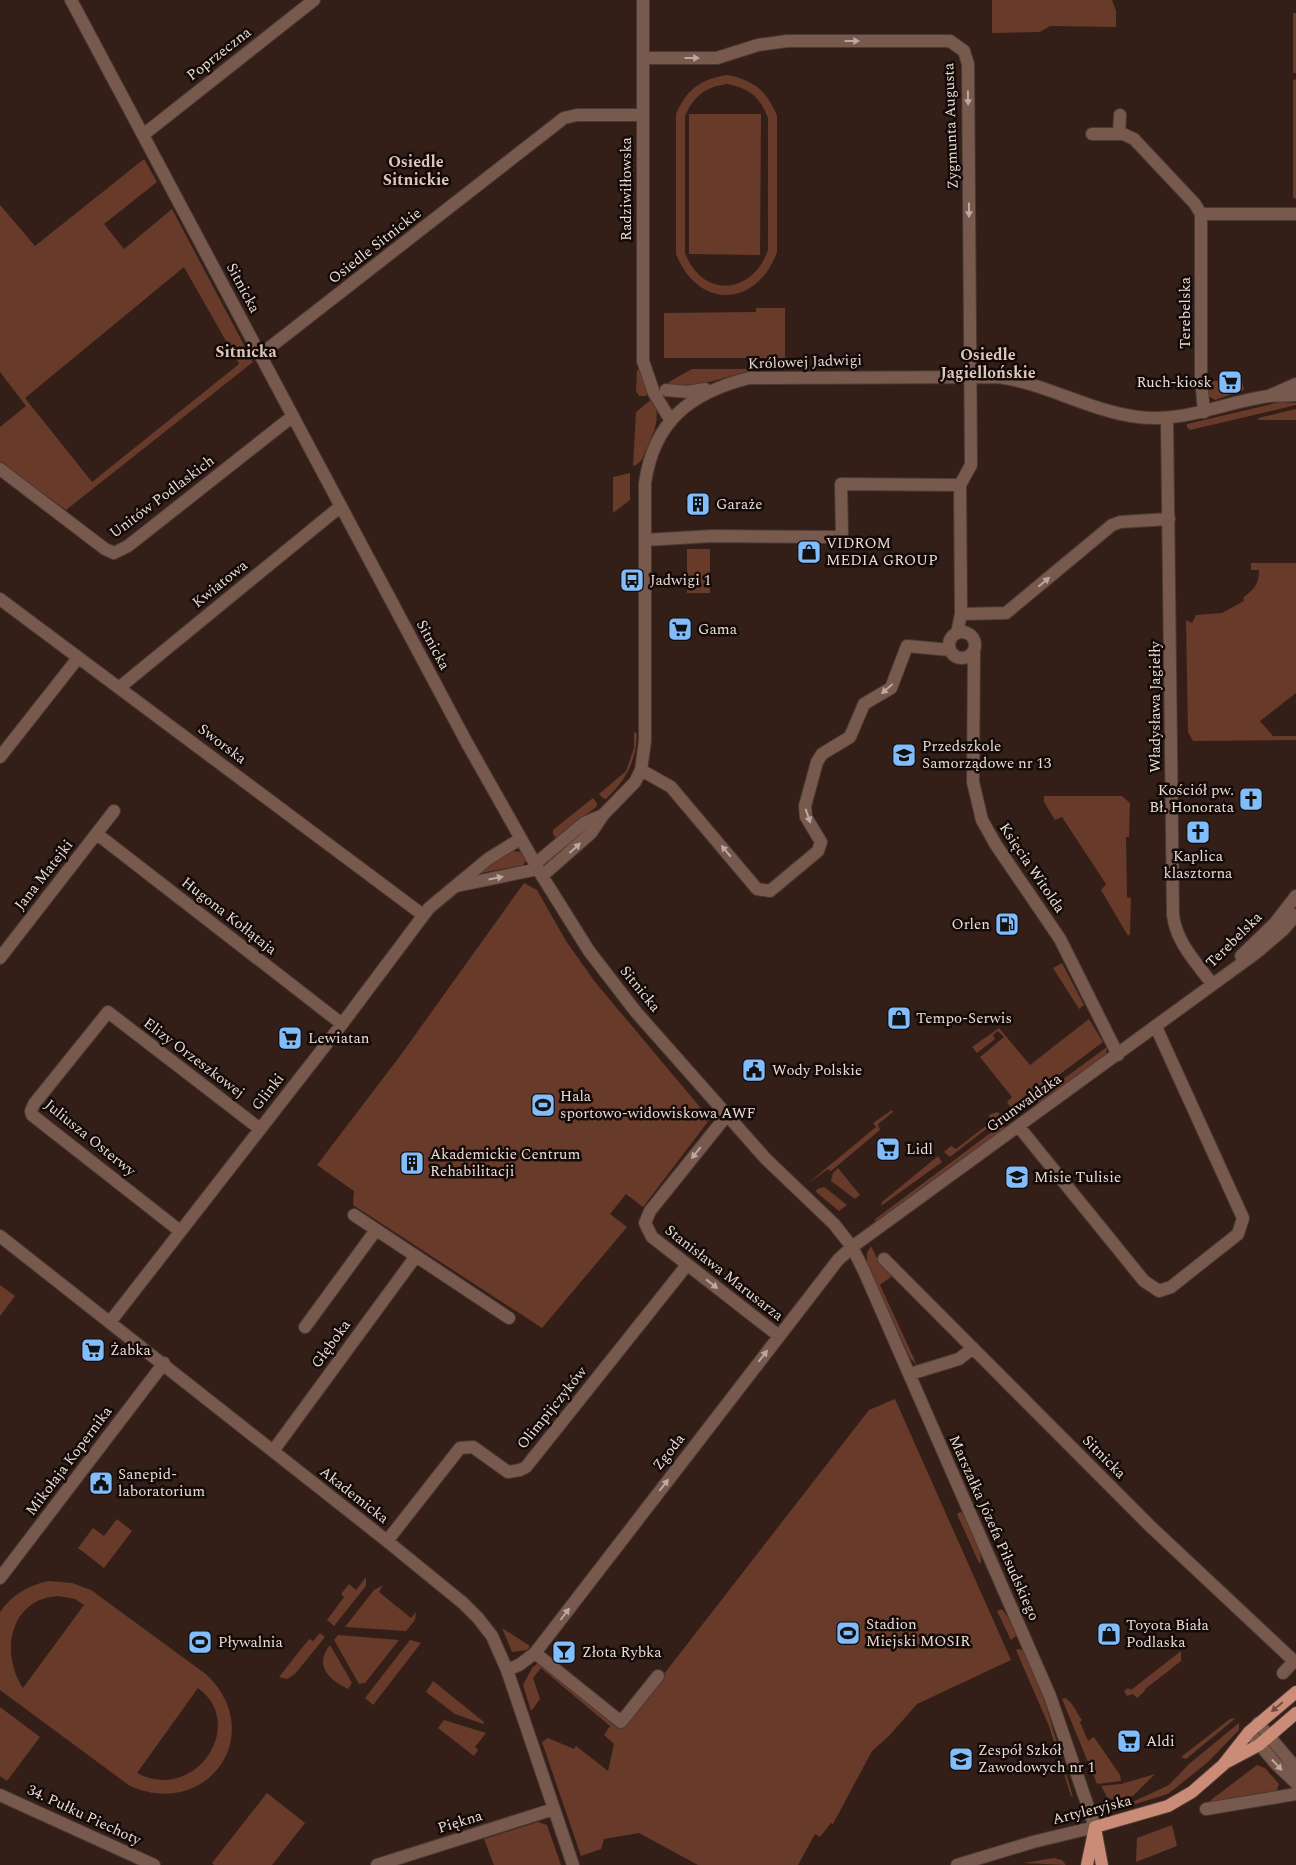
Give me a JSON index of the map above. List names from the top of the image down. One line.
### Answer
{"streets":{"main road":["Artyleryjska"],"street":["Poprzeczna","Zygmunta Augusta","Radziwiłłowska","Osiedle Sitnickie","Sitnicka","Terebelska","Królowej Jadwigi","Unitów Podlaskich","Kwiatowa","Władysława Jagiełły","Sworska","Księcia Witolda","Jana Matejki","Hugona Kołłątaja","Elizy Orzeszkowej","Glinki","Grunwaldzka","Juliusza Osterwy","Stanisława Marusarza","Głęboka","Olimpijczyków","Zgoda","Mikołaja Kopernika","Akademicka","Marszałka Józefa Piłsudskiego","34. Pułku Piechoty","Piękna"]},"crossings":[["Poprzeczna","Sitnicka"],["Zygmunta Augusta","Radziwiłłowska"],["Zygmunta Augusta","Królowej Jadwigi"],["Radziwiłłowska","Osiedle Sitnickie"],["Radziwiłłowska","Królowej Jadwigi"],["Osiedle Sitnickie","Sitnicka"],["Sitnicka","Królowej Jadwigi"],["Sitnicka","Unitów Podlaskich"],["Sitnicka","Kwiatowa"],["Sitnicka","Glinki"],["Sitnicka","Grunwaldzka"],["Sitnicka","Stanisława Marusarza"],["Sitnicka","Zgoda"],["Sitnicka","Marszałka Józefa Piłsudskiego"],["Terebelska","Królowej Jadwigi"],["Terebelska","Władysława Jagiełły"],["Terebelska","Grunwaldzka"],["Królowej Jadwigi","Władysława Jagiełły"],["Kwiatowa","Sworska"],["Władysława Jagiełły","Grunwaldzka"],["Sworska","Glinki"],["Księcia Witolda","Grunwaldzka"],["Jana Matejki","Hugona Kołłątaja"],["Hugona Kołłątaja","Glinki"],["Elizy Orzeszkowej","Glinki"],["Elizy Orzeszkowej","Juliusza Osterwy"],["Glinki","Juliusza Osterwy"],["Glinki","Akademicka"],["Grunwaldzka","Zgoda"],["Grunwaldzka","Marszałka Józefa Piłsudskiego"],["Stanisława Marusarza","Olimpijczyków"],["Stanisława Marusarza","Zgoda"],["Głęboka","Akademicka"],["Olimpijczyków","Akademicka"],["Zgoda","Akademicka"],["Zgoda","Marszałka Józefa Piłsudskiego"],["Mikołaja Kopernika","Akademicka"],["Akademicka","Piękna"],["Marszałka Józefa Piłsudskiego","Artyleryjska"]],"one_way":["Zgoda"],"districts":["Osiedle Sitnickie","Sitnicka","Osiedle Jagiellońskie"],"places":{"supermarket":["Ruch-kiosk","Gama","Lewiatan","Lidl","Żabka","Aldi"],"building":["Garaże","Akademickie Centrum Rehabilitacji"],"shop":["VIDROM MEDIA GROUP","Tempo-Serwis","Toyota Biała Podlaska"],"bus stop":["Jadwigi 1"],"school or university":["Przedszkole Samorządowe nr 13","Misie Tulisie","Zespół Szkół Zawodowych nr 1"],"church":["Kościół pw. Bł. Honorata","Kaplica klasztorna"],"fuel station":["Orlen"],"public building":["Wody Polskie","Sanepid- laboratorium"],"sports":["Hala sportowo-widowiskowa AWF","Stadion Miejski MOSIR","Pływalnia"],"bar":["Złota Rybka"]}}
